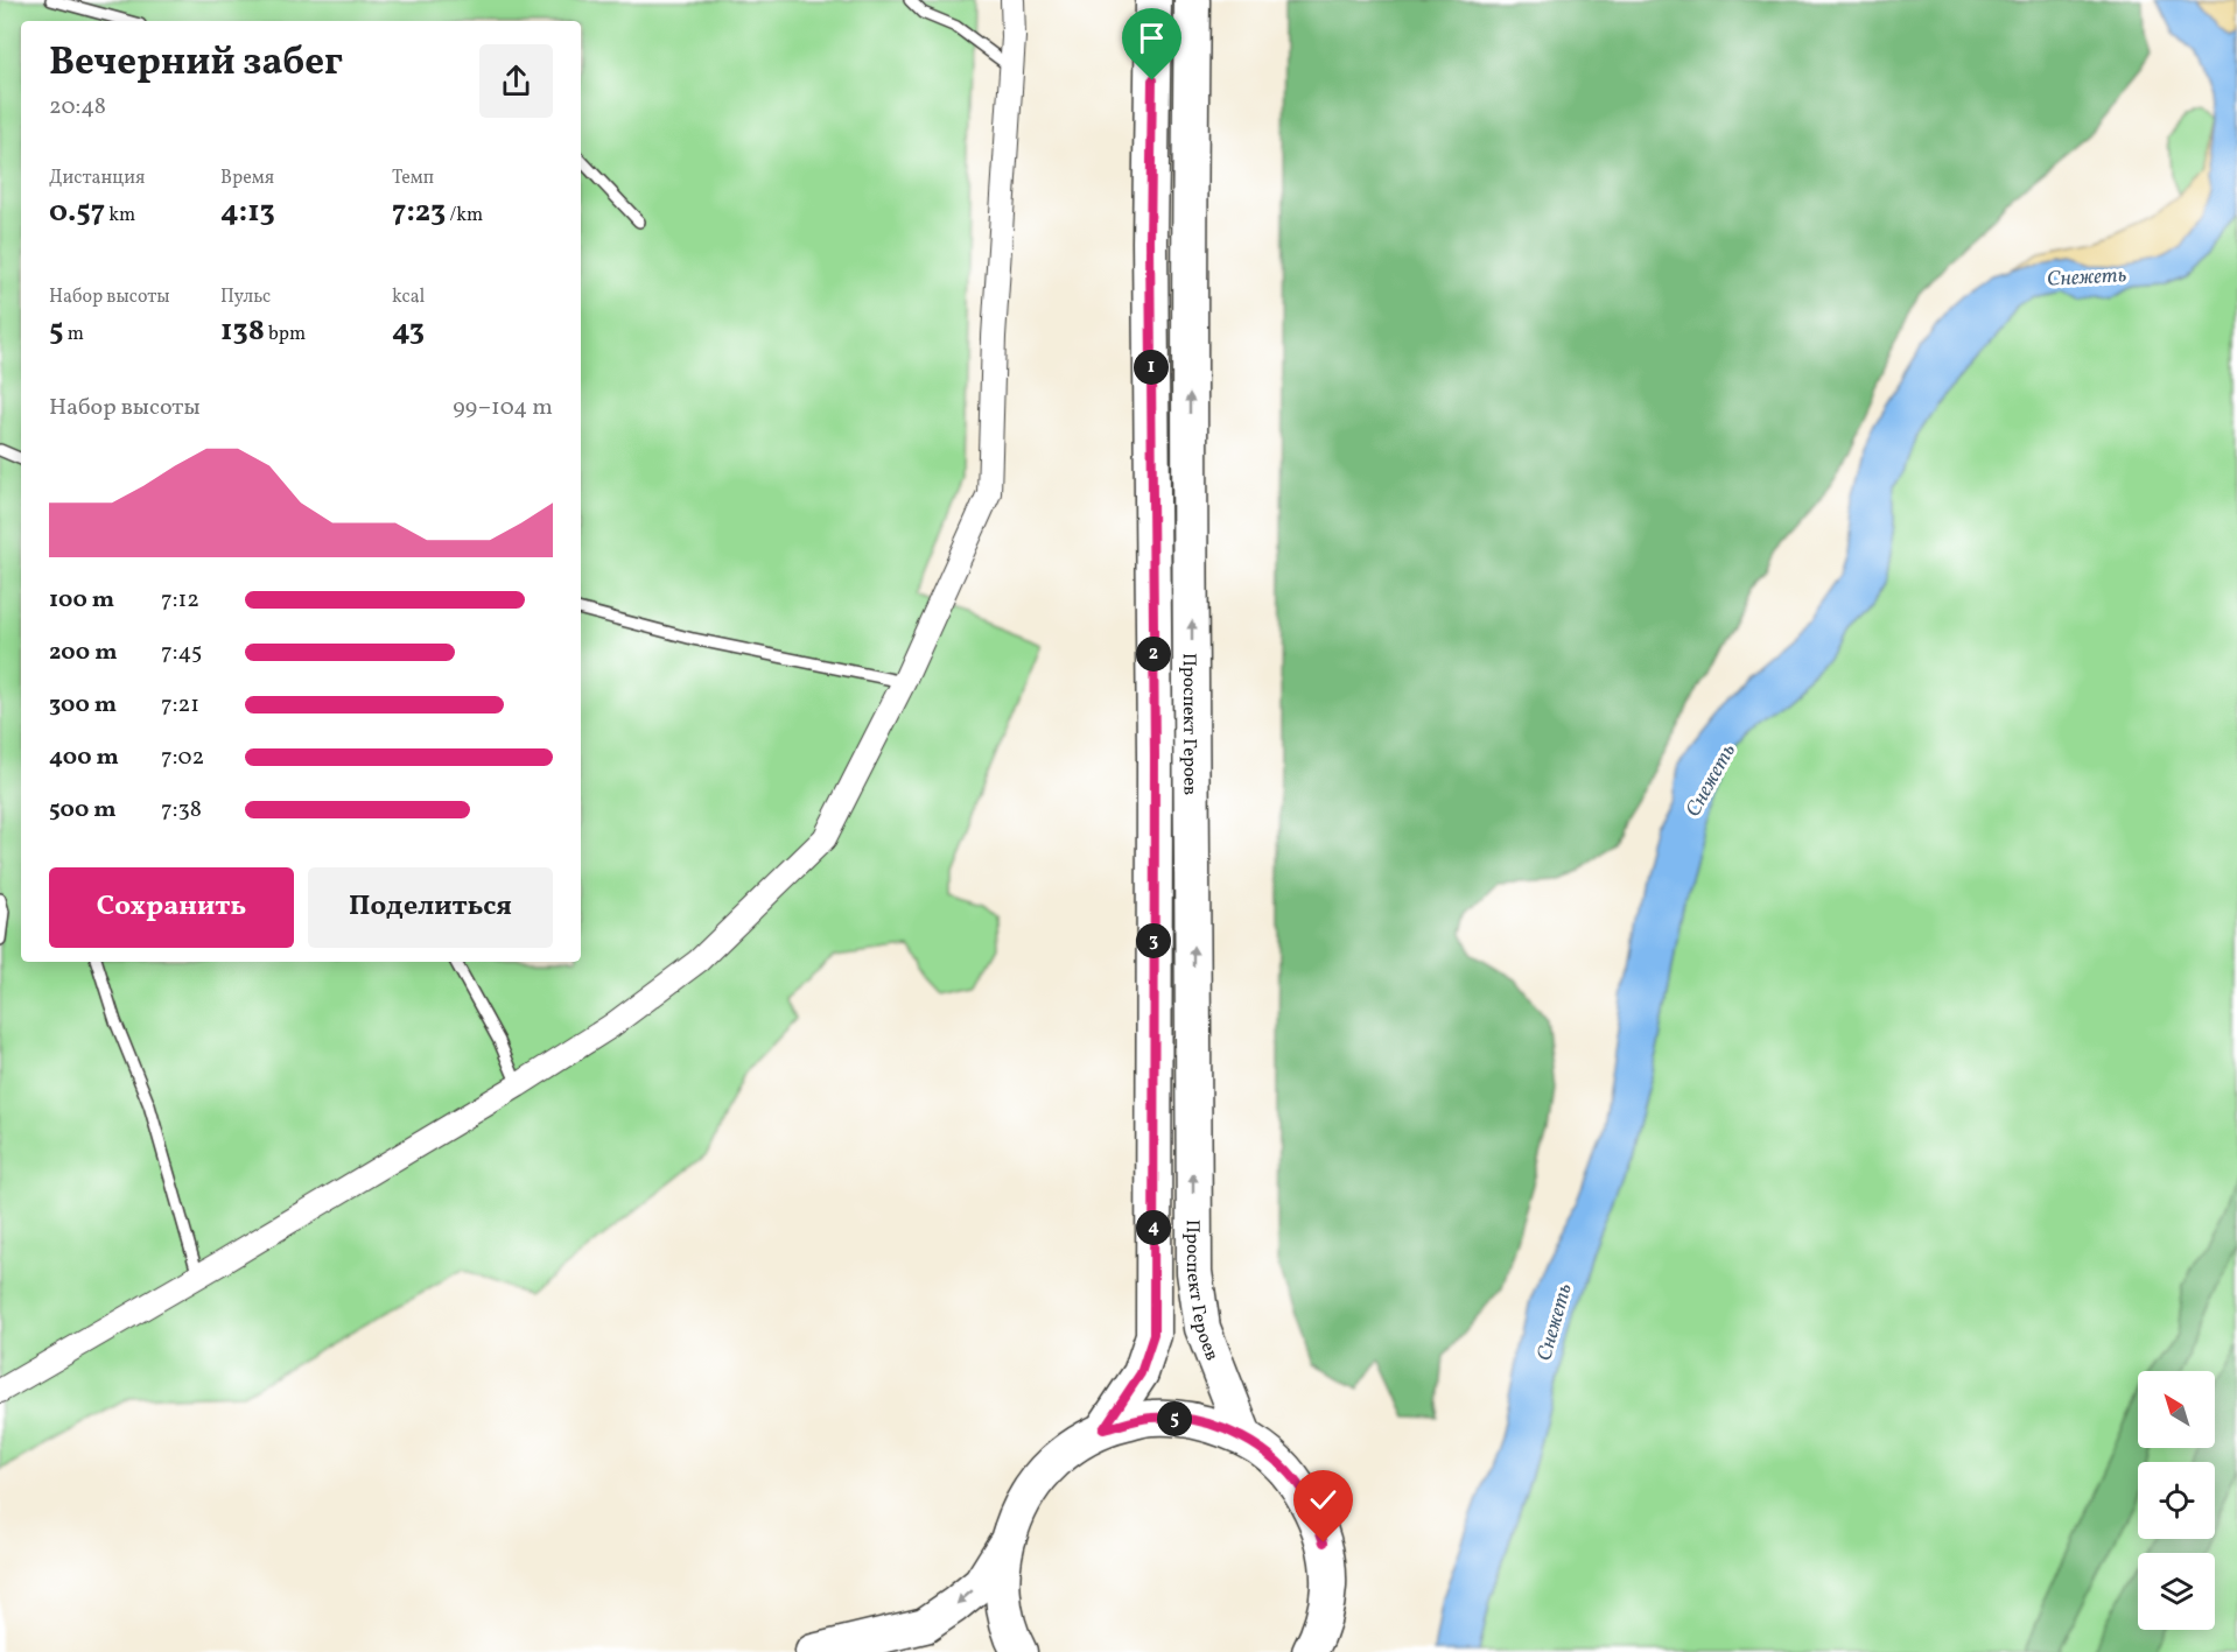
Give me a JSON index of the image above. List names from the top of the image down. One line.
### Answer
{"streets":{"main road":["Проспект Героев"]},"water":["Снежеть"],"north":"top left","page":{"heading":["Вечерний забег","20:48"],"stats":[["Дистанция","0.57 km"],["Время","4:13"],["Темп","7:23 /km"],["Набор высоты","5 m"],["Пульс","138 bpm"],["kcal","43"]],"pins":["1","2","3","4","5"],"chart":["Набор высоты","99–104 m"],"list":[{"name":"100 m","note":"7:12"},{"name":"200 m","note":"7:45"},{"name":"300 m","note":"7:21"},{"name":"400 m","note":"7:02"},{"name":"500 m","note":"7:38"}],"buttons":["Сохранить","Поделиться"]}}
